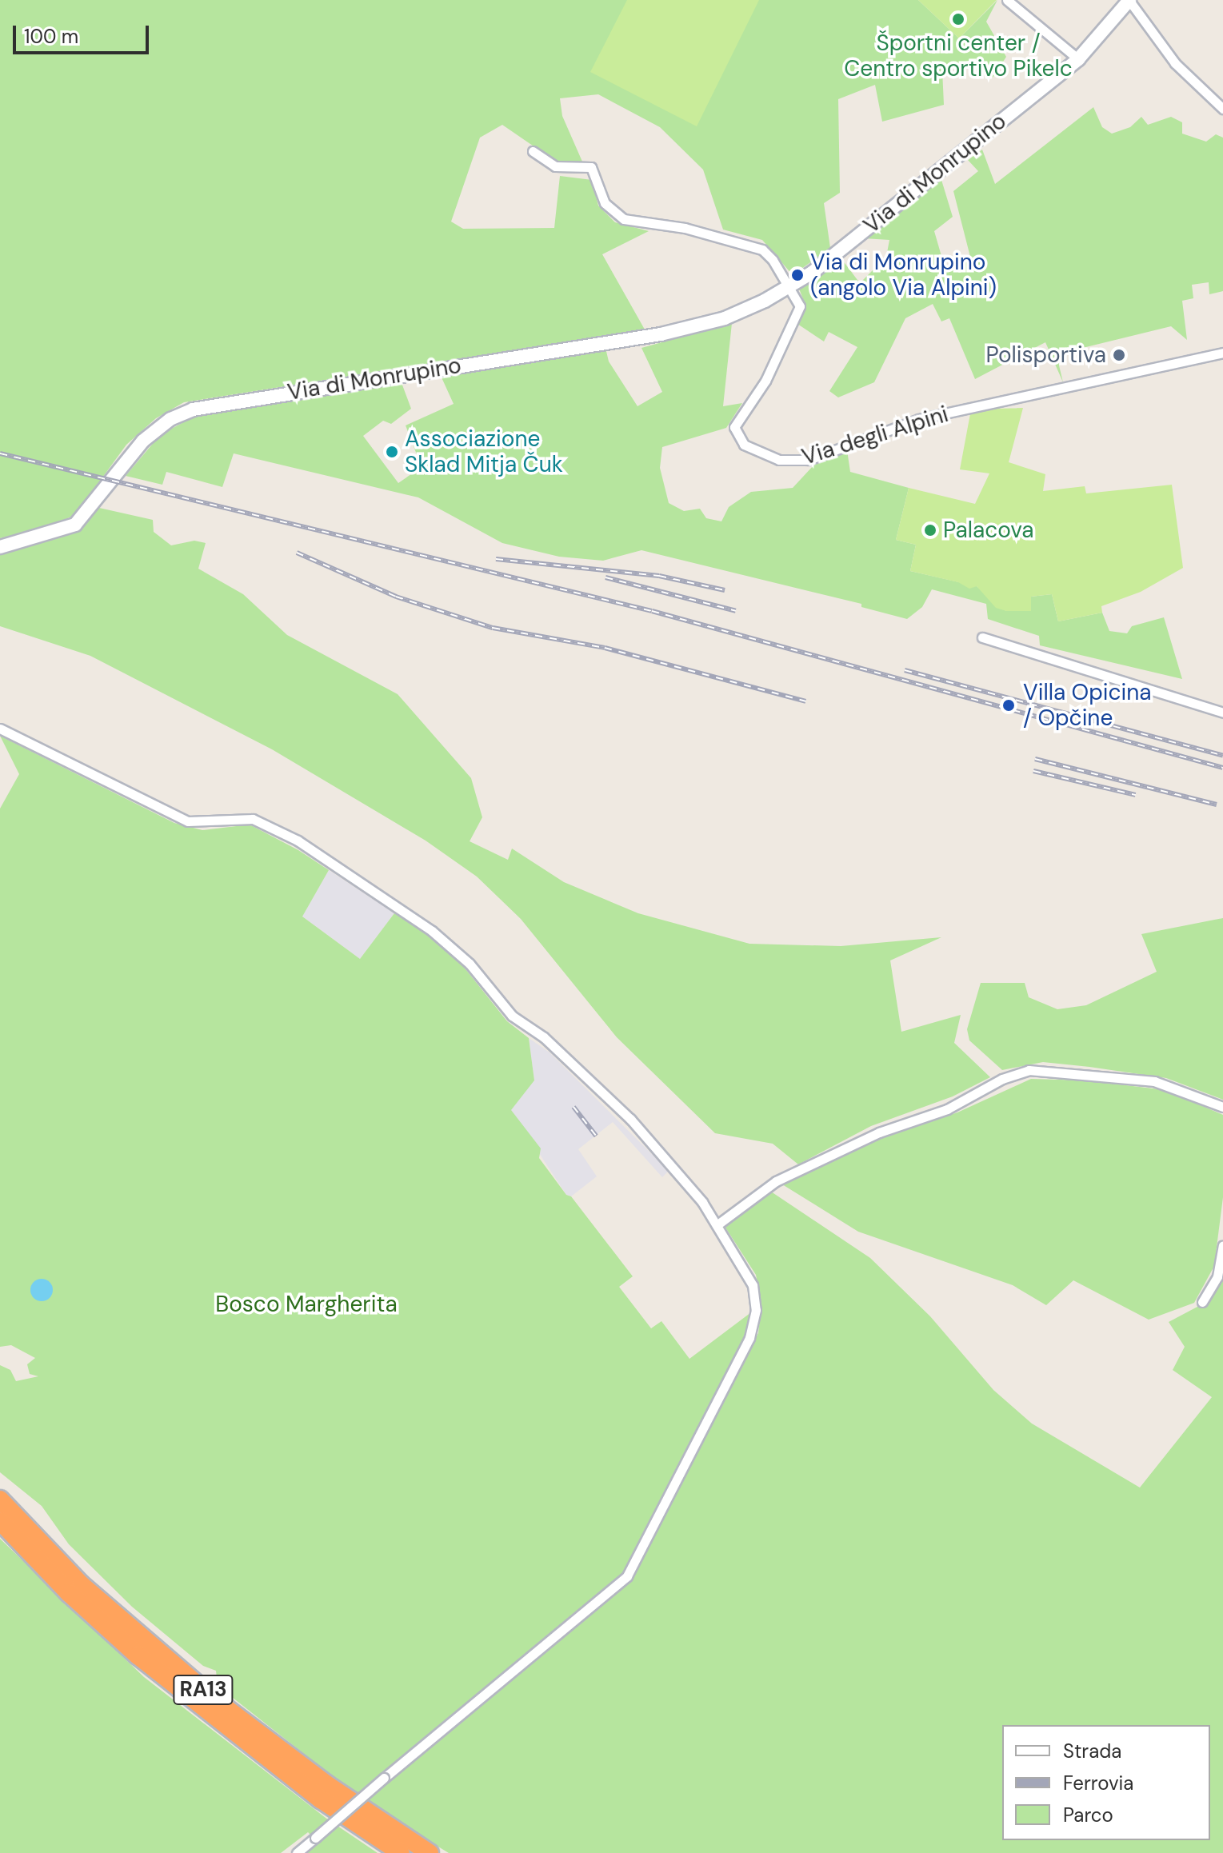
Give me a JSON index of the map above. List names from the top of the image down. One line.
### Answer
{"streets":{"highway":["RA13"],"main road":["Via di Monrupino"],"street":["Via degli Alpini"]},"crossings":[["Via di Monrupino","Via degli Alpini"]],"parks":["Bosco Margherita"],"places":["Športni center / Centro sportivo Pikelc","Via di Monrupino (angolo Via Alpini)","Polisportiva","Associazione Sklad Mitja Čuk","Palacova","Villa Opicina / Opčine"],"legend":["Strada","Ferrovia","Parco"],"scale_bar":"100 m"}
